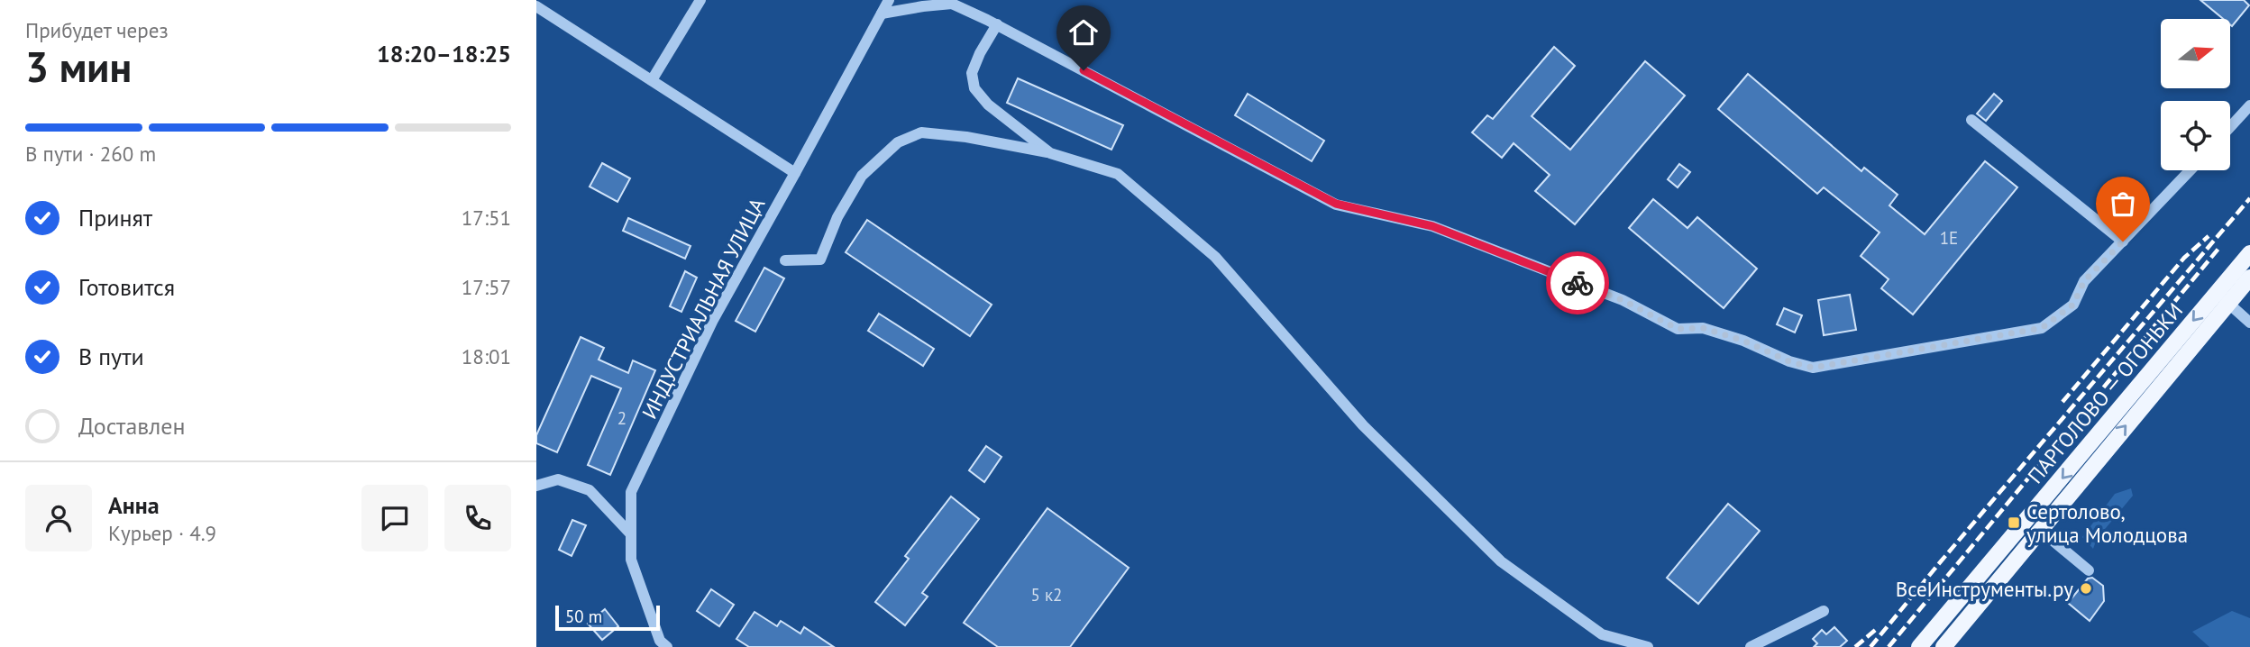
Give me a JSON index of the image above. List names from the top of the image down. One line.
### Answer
{"streets":{"main road":["ПАРГОЛОВО — ОГОНЬКИ"],"street":["ИНДУСТРИАЛЬНАЯ УЛИЦА"]},"places":{"transit":["Сертолово, улица Молодцова"],"other":["ВсеИнструменты.ру"]},"house_numbers":["1Е","2","5 к2"],"scale_bar":"50 m","north":"right","page":{"heading":["3 мин","Прибудет через","18:20–18:25"],"panel":["Анна","Курьер · 4.9"],"bar":"В пути · 260 m","list":[["Принят","17:51"],["Готовится","17:57"],["В пути","18:01"],"Доставлен"],"scale":"50 m"}}
